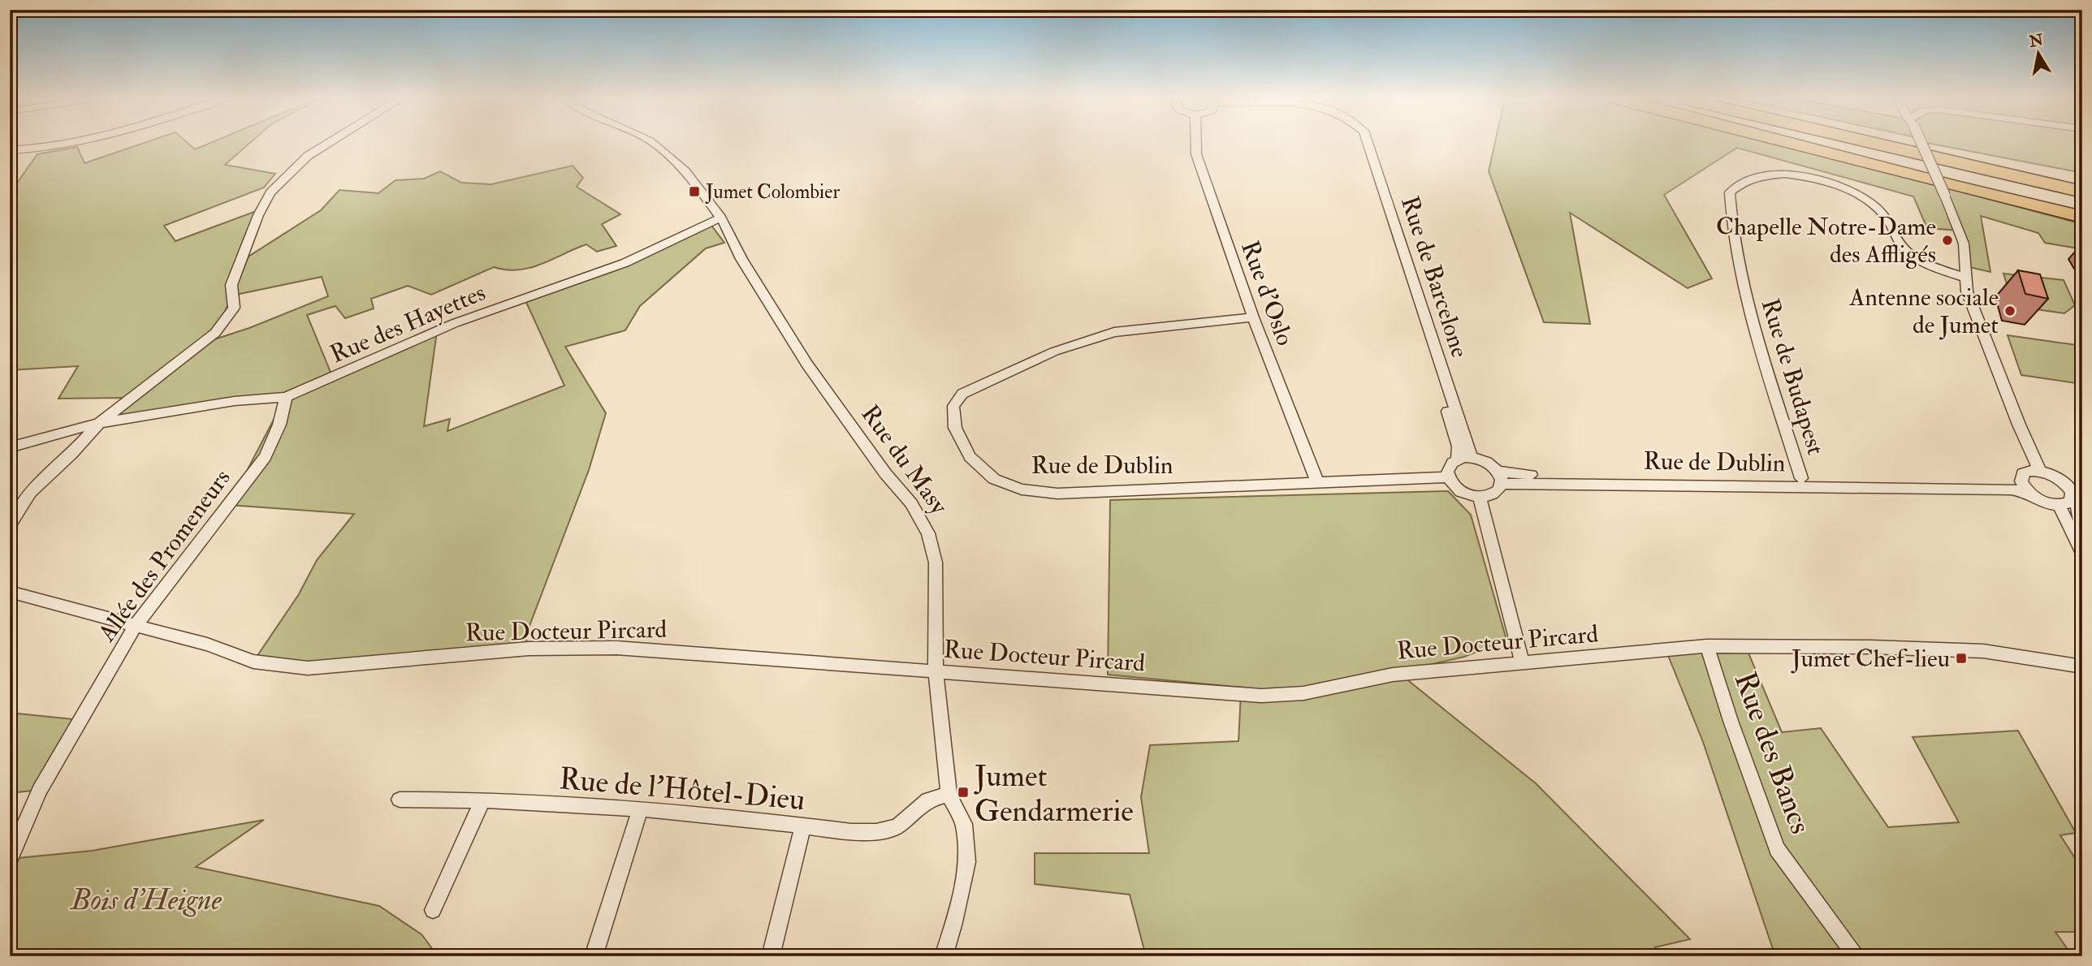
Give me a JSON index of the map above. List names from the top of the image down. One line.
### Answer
{"streets":{"street":["Rue de Barcelone","Rue d'Oslo","Rue des Hayettes","Rue de Budapest","Rue du Masy","Rue de Dublin","Allée des Promeneurs","Rue Docteur Pircard","Rue des Bancs","Rue de l’Hôtel-Dieu"]},"crossings":[["Rue de Barcelone","Rue de Dublin"],["Rue d'Oslo","Rue de Dublin"],["Rue des Hayettes","Rue du Masy"],["Rue des Hayettes","Allée des Promeneurs"],["Rue de Budapest","Rue de Dublin"],["Rue du Masy","Rue Docteur Pircard"],["Rue du Masy","Rue de l’Hôtel-Dieu"],["Allée des Promeneurs","Rue Docteur Pircard"],["Rue Docteur Pircard","Rue des Bancs"]],"parks":["Bois d'Heigne"],"places":{"transit":["Jumet Colombier","Jumet Chef-lieu","Jumet Gendarmerie"],"other":["Chapelle Notre-Dame des Affligés","Antenne sociale de Jumet"]},"north":"top"}
